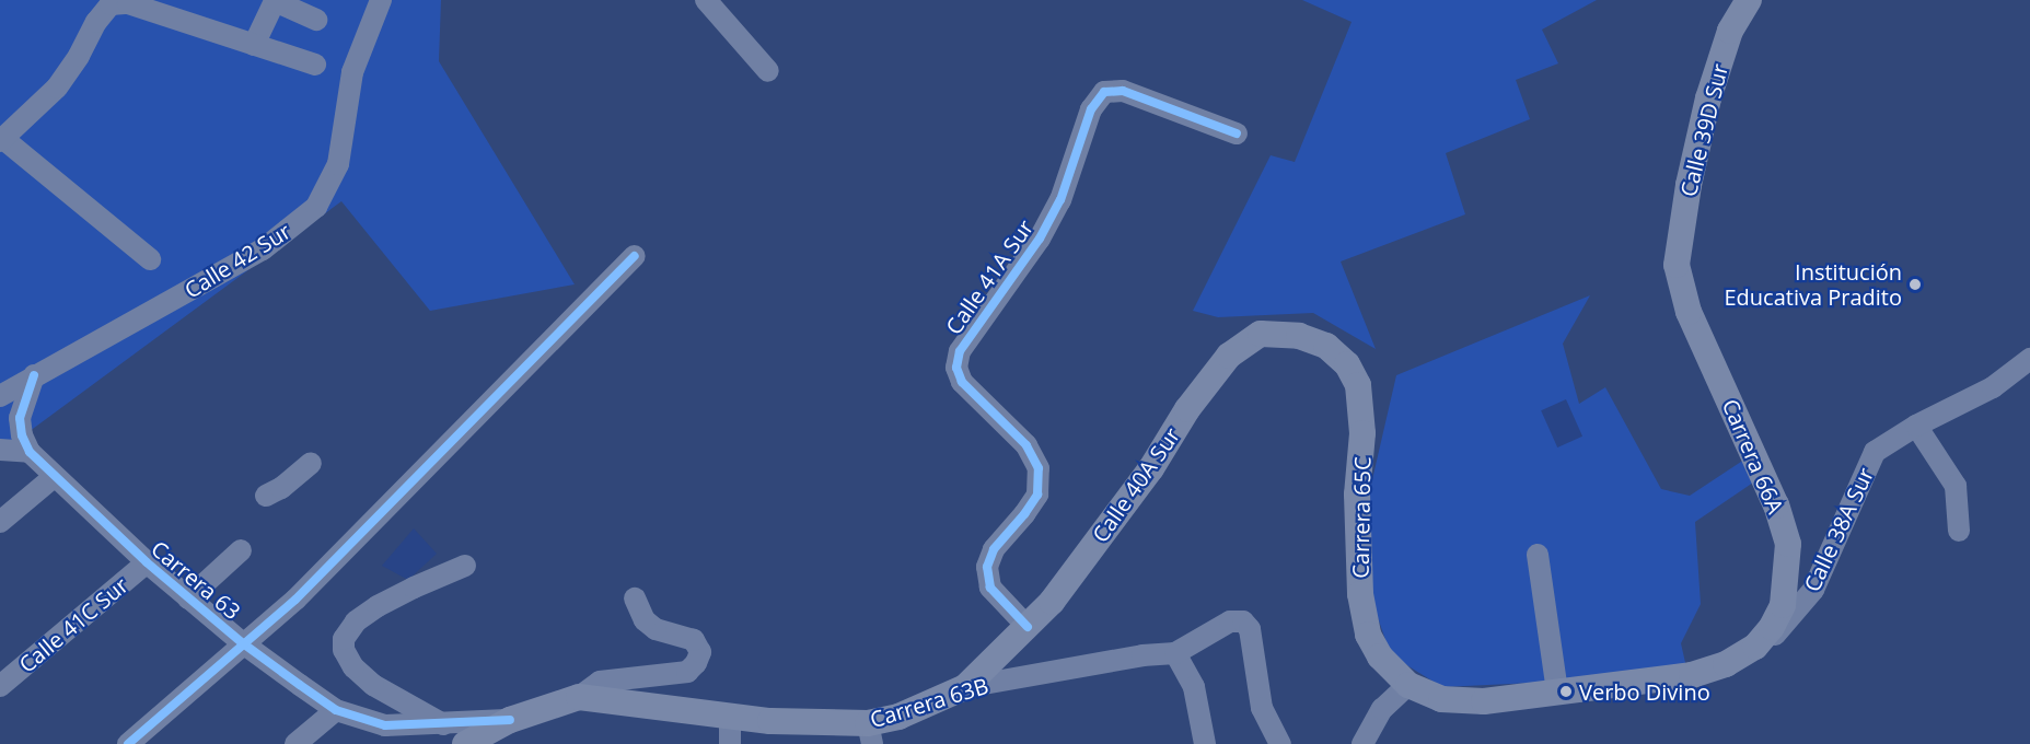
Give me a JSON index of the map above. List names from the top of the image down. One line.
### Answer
{"streets":{"main road":["Calle 39D Sur","Carrera 66A","Calle 40A Sur","Carrera 65C","Calle 38A Sur","Carrera 63B"],"street":["Calle 42 Sur","Calle 41A Sur","Carrera 63","Calle 41C Sur"]},"crossings":[["Calle 39D Sur","Carrera 66A"],["Calle 42 Sur","Carrera 63"],["Calle 41A Sur","Calle 40A Sur"],["Carrera 66A","Calle 38A Sur"],["Calle 40A Sur","Carrera 65C"],["Calle 40A Sur","Carrera 63B"],["Carrera 65C","Calle 38A Sur"],["Carrera 63","Calle 41C Sur"],["Carrera 63","Carrera 63B"]],"places":["Institución Educativa Pradito","Verbo Divino"]}
